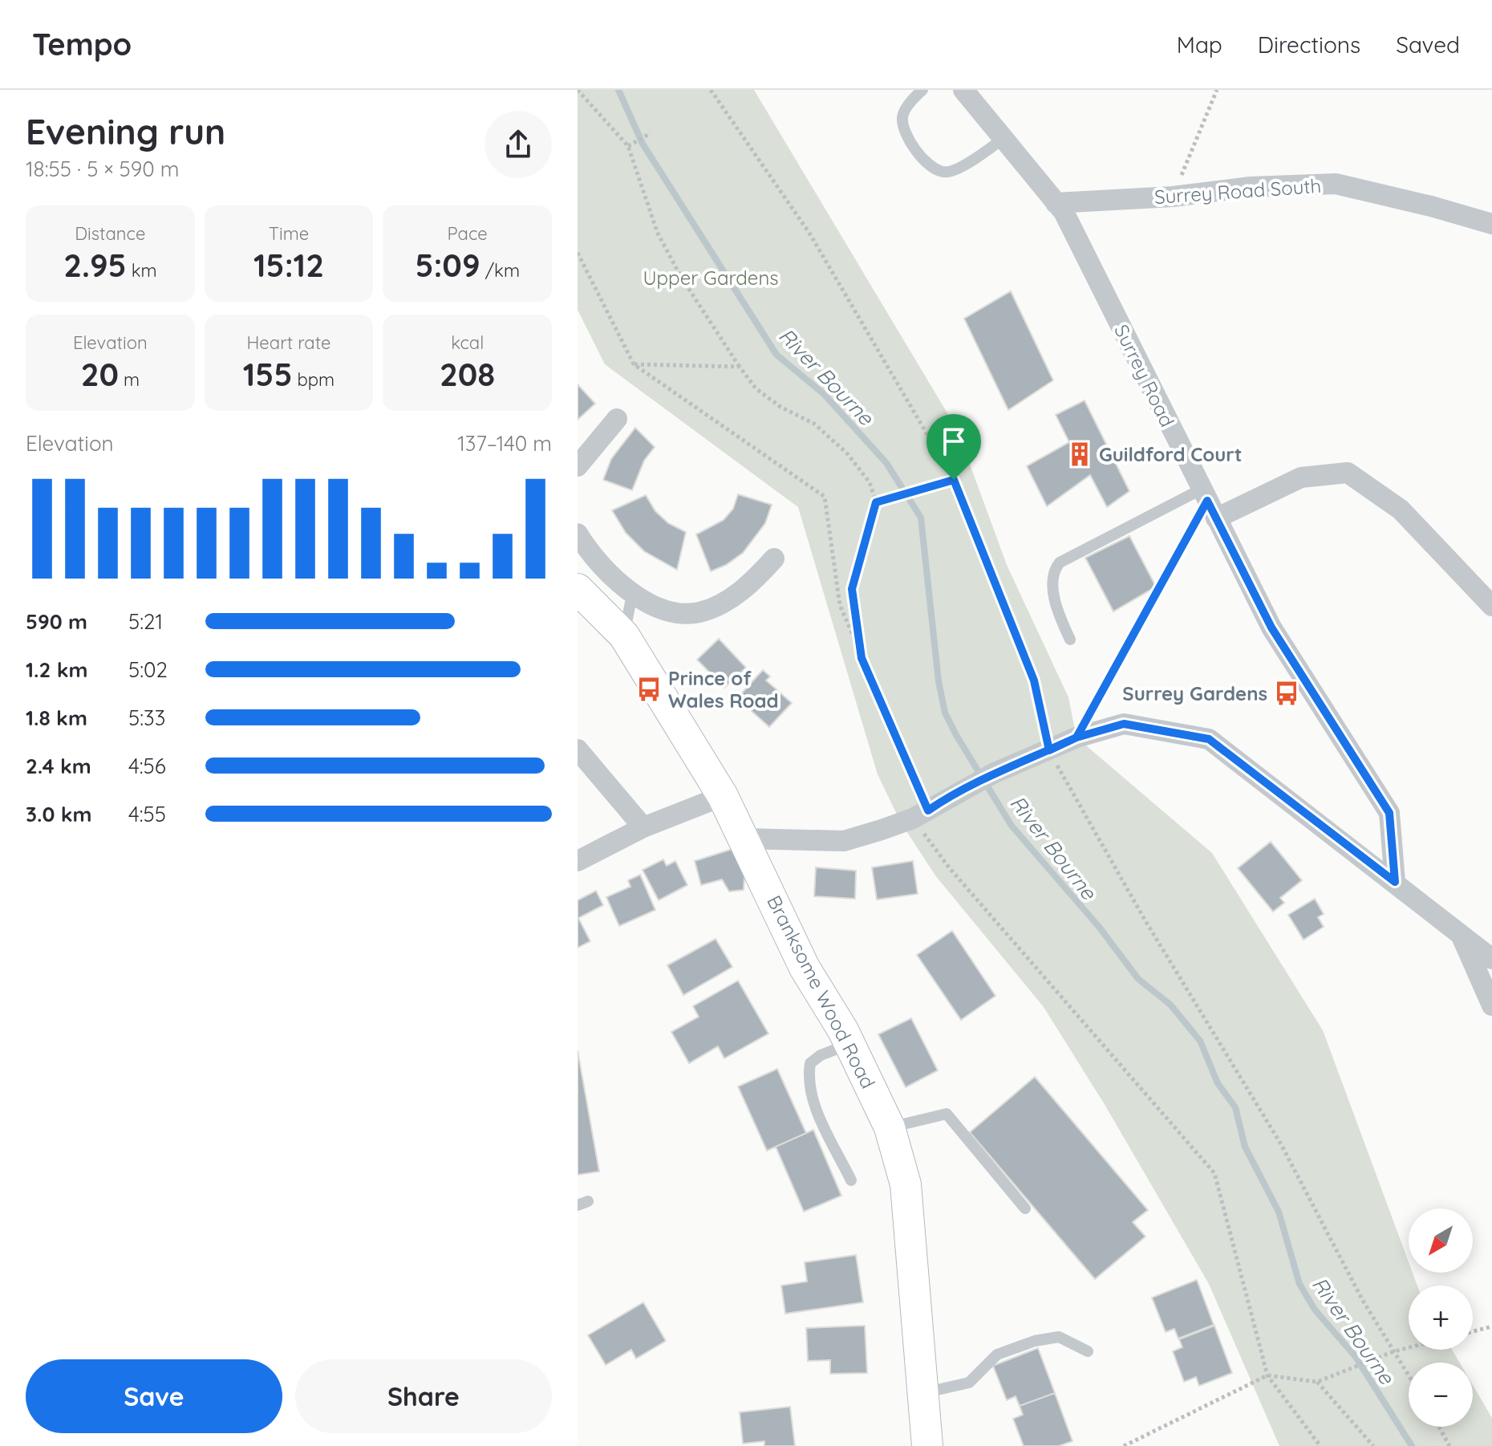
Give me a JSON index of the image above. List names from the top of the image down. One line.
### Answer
{"streets":{"street":["Surrey Road South","Surrey Road","Branksome Wood Road"]},"crossings":[["Surrey Road South","Surrey Road"]],"water":["River Bourne"],"parks":["Upper Gardens"],"places":{"building":["Guildford Court"],"bus stop":["Prince of Wales Road","Surrey Gardens"]},"north":"bottom left","page":{"header":"Tempo","nav":["Map","Directions","Saved"],"heading":["Evening run","18:55 · 5 × 590 m"],"stats":[["Distance","2.95 km"],["Time","15:12"],["Pace","5:09 /km"],["Elevation","20 m"],["Heart rate","155 bpm"],["kcal","208"]],"chart":["Elevation","137–140 m"],"list":[{"name":"590 m","note":"5:21"},{"name":"1.2 km","note":"5:02"},{"name":"1.8 km","note":"5:33"},{"name":"2.4 km","note":"4:56"},{"name":"3.0 km","note":"4:55"}],"map_buttons":["+","−"],"buttons":["Save","Share"]}}
